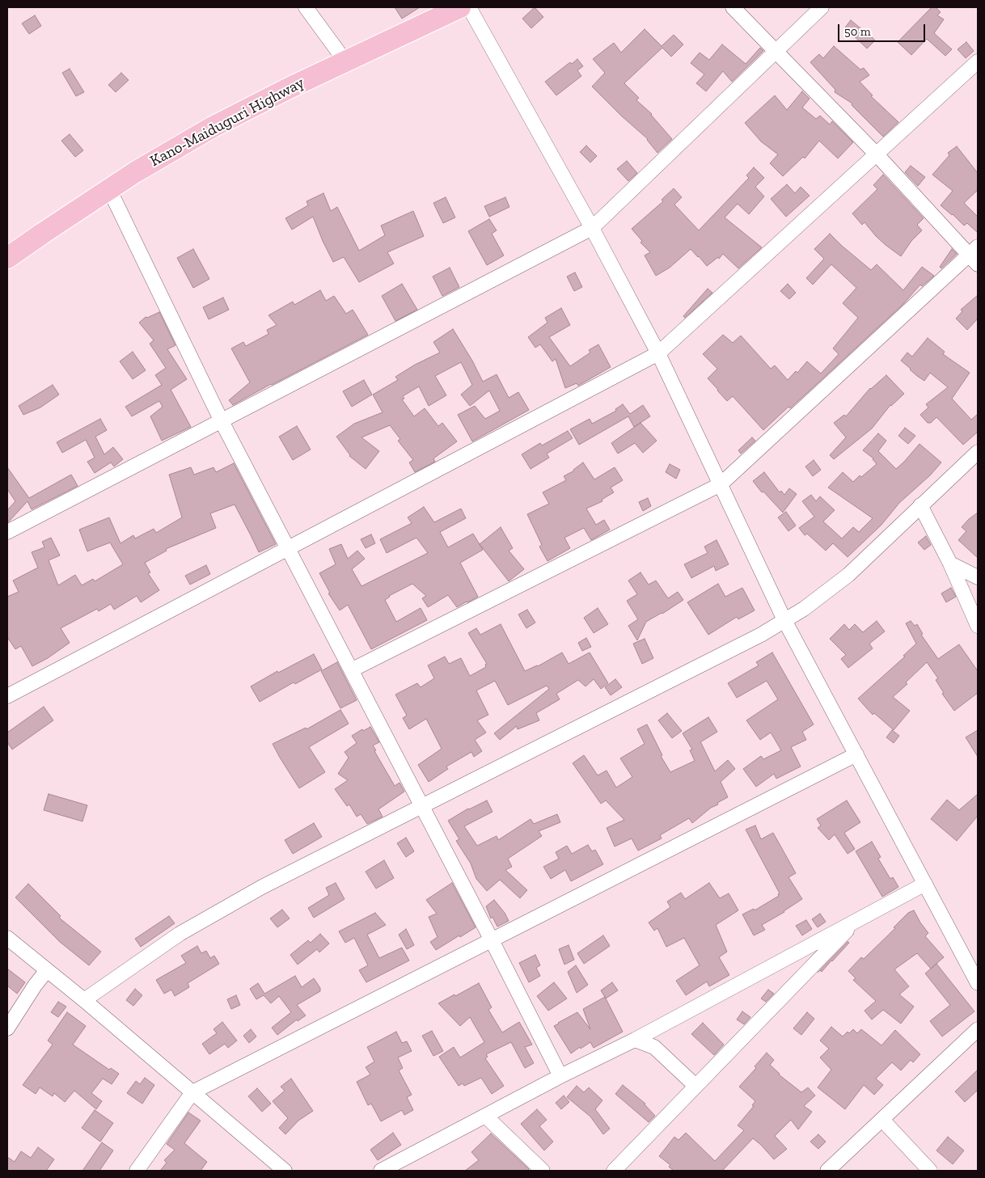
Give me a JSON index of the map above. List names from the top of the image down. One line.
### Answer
{"streets":{"highway":["Kano-Maiduguri Highway"]},"scale_bar":"50 m"}
